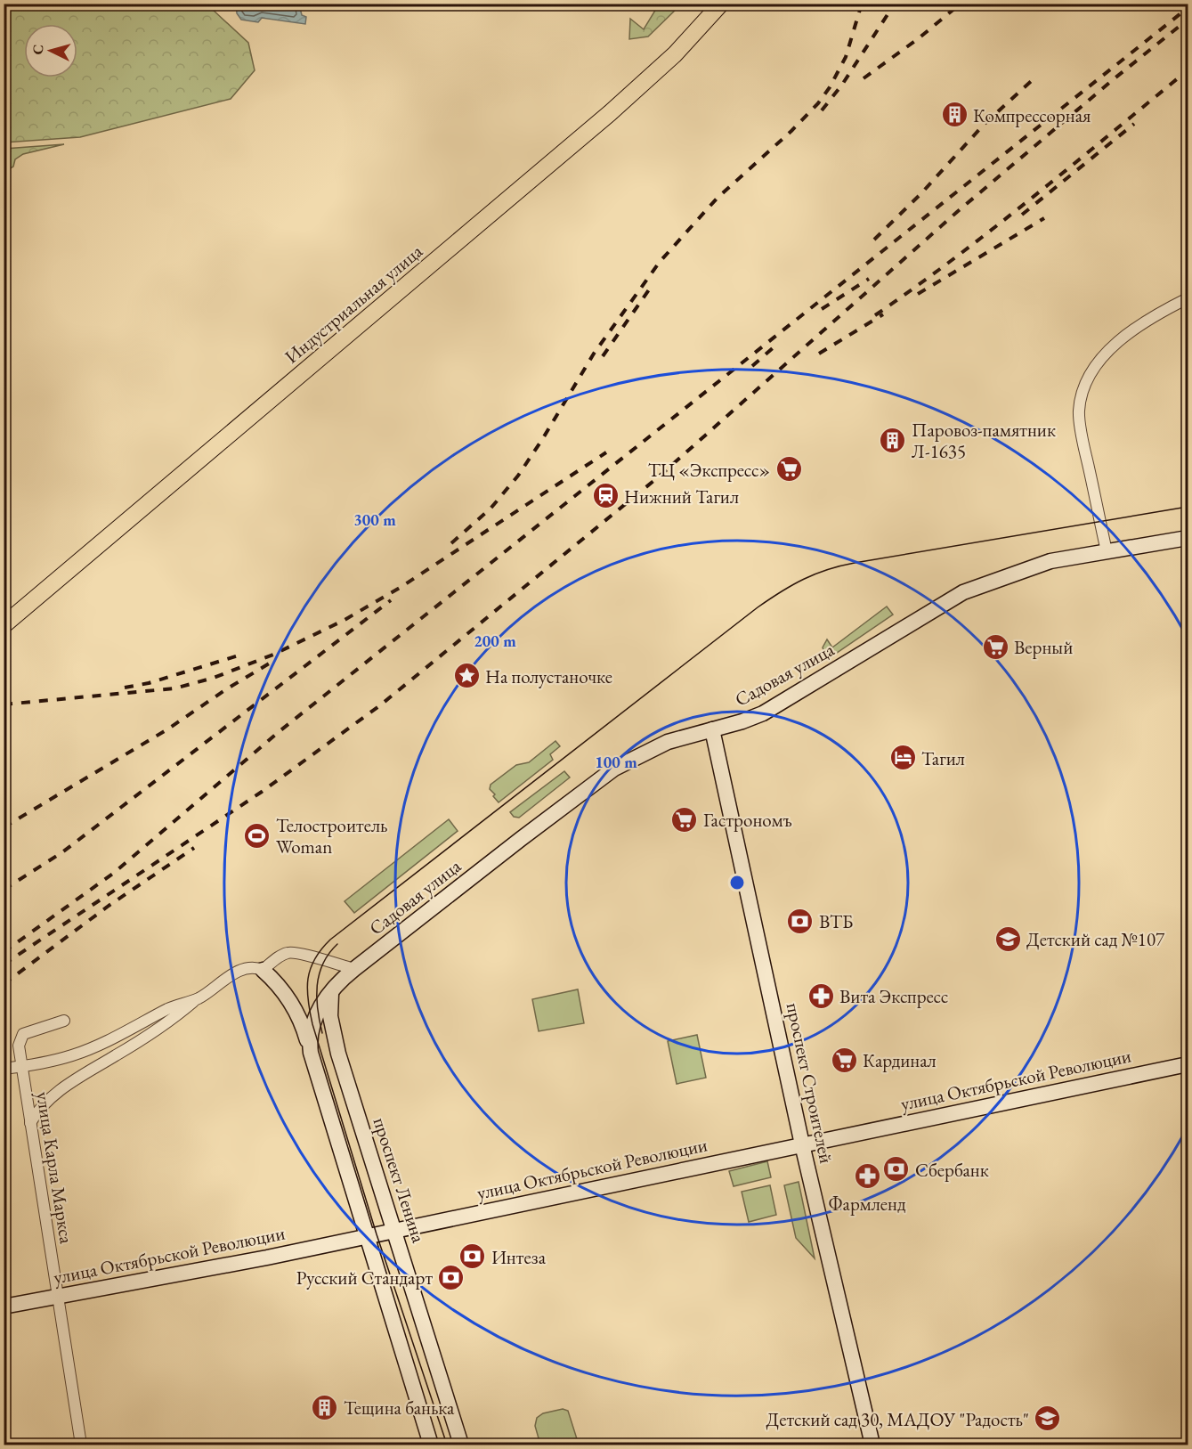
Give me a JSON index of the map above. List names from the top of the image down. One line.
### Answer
{"streets":{"main road":["Индустриальная улица","Садовая улица","улица Октябрьской Революции","проспект Строителей","проспект Ленина"],"street":["улица Карла Маркса"]},"crossings":[["Садовая улица","проспект Строителей"],["Садовая улица","проспект Ленина"],["улица Октябрьской Революции","проспект Строителей"],["улица Октябрьской Революции","улица Карла Маркса"],["улица Октябрьской Революции","проспект Ленина"]],"places":{"building":["Компрессорная","Паровоз-памятник Л-1635","Тещина банька"],"supermarket":["ТЦ «Экспресс»","Верный","Гастрономъ","Кардинал"],"station":["Нижний Тагил"],"place":["На полустаночке"],"hotel":["Тагил"],"sports":["Телостроитель Woman"],"bank":["ВТБ","Сбербанк","Интеза","Русский Стандарт"],"school or university":["Детский сад №107","Детский сад 30, МАДОУ \"Радость\""],"pharmacy":["Вита Экспресс","Фармленд"]},"north":"left","rings":["300 m","200 m","100 m"]}
